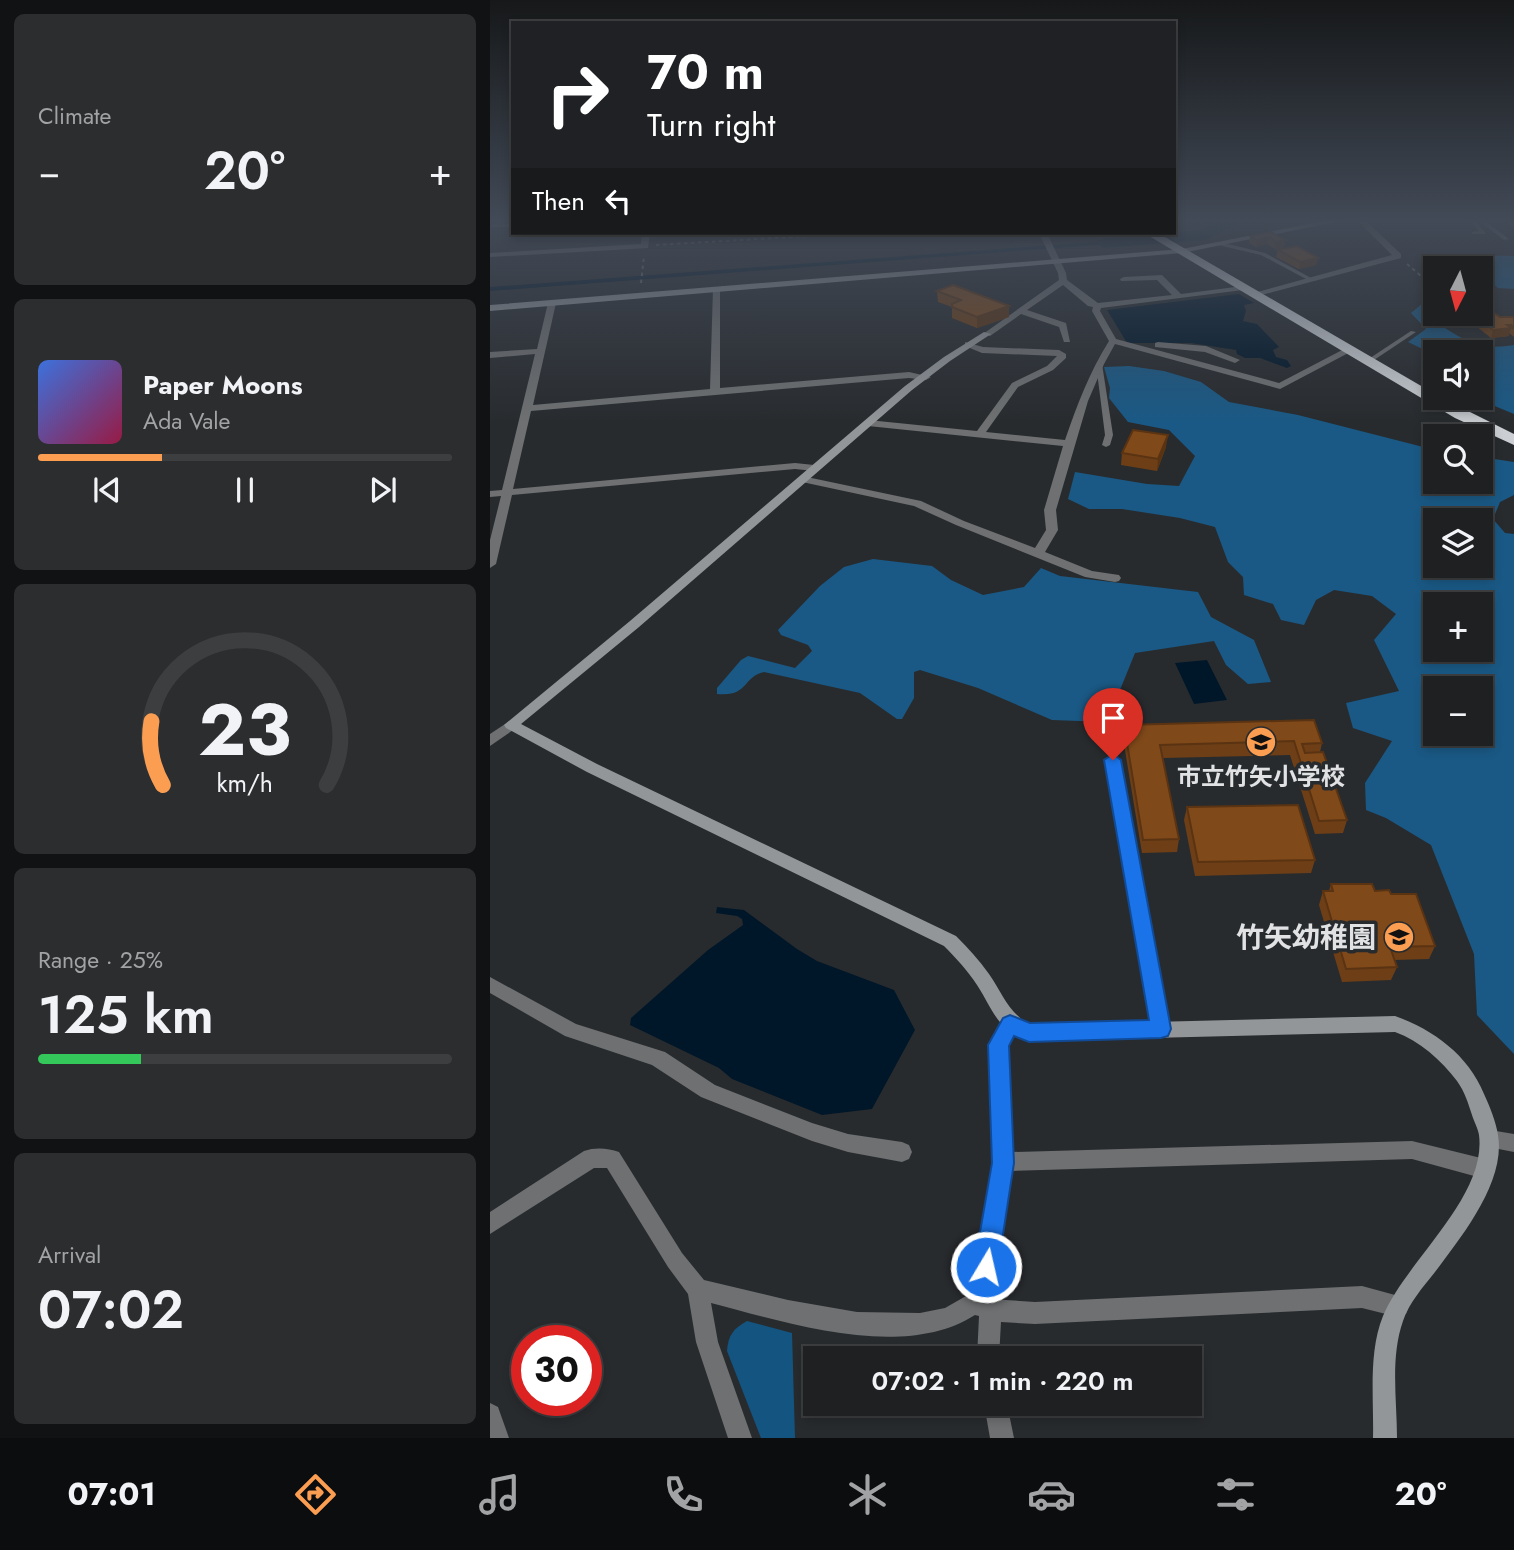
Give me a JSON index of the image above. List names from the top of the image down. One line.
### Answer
{"places":{"school or university":["市立竹矢小学校","竹矢幼稚園"]},"north":"bottom","page":{"tile":["Climate",["Range · 25%","125 km"],["Arrival","07:02"]],"turn":["70 m","Turn right"],"heat":["−","20°","+"],"then":"Then","map_buttons":["+","−"],"song":["Paper Moons","Ada Vale"],"limit":"30","trip":"07:02 · 1 min · 220 m","tabs":["07:01","20°"],"gauge":["23","km/h"]}}
